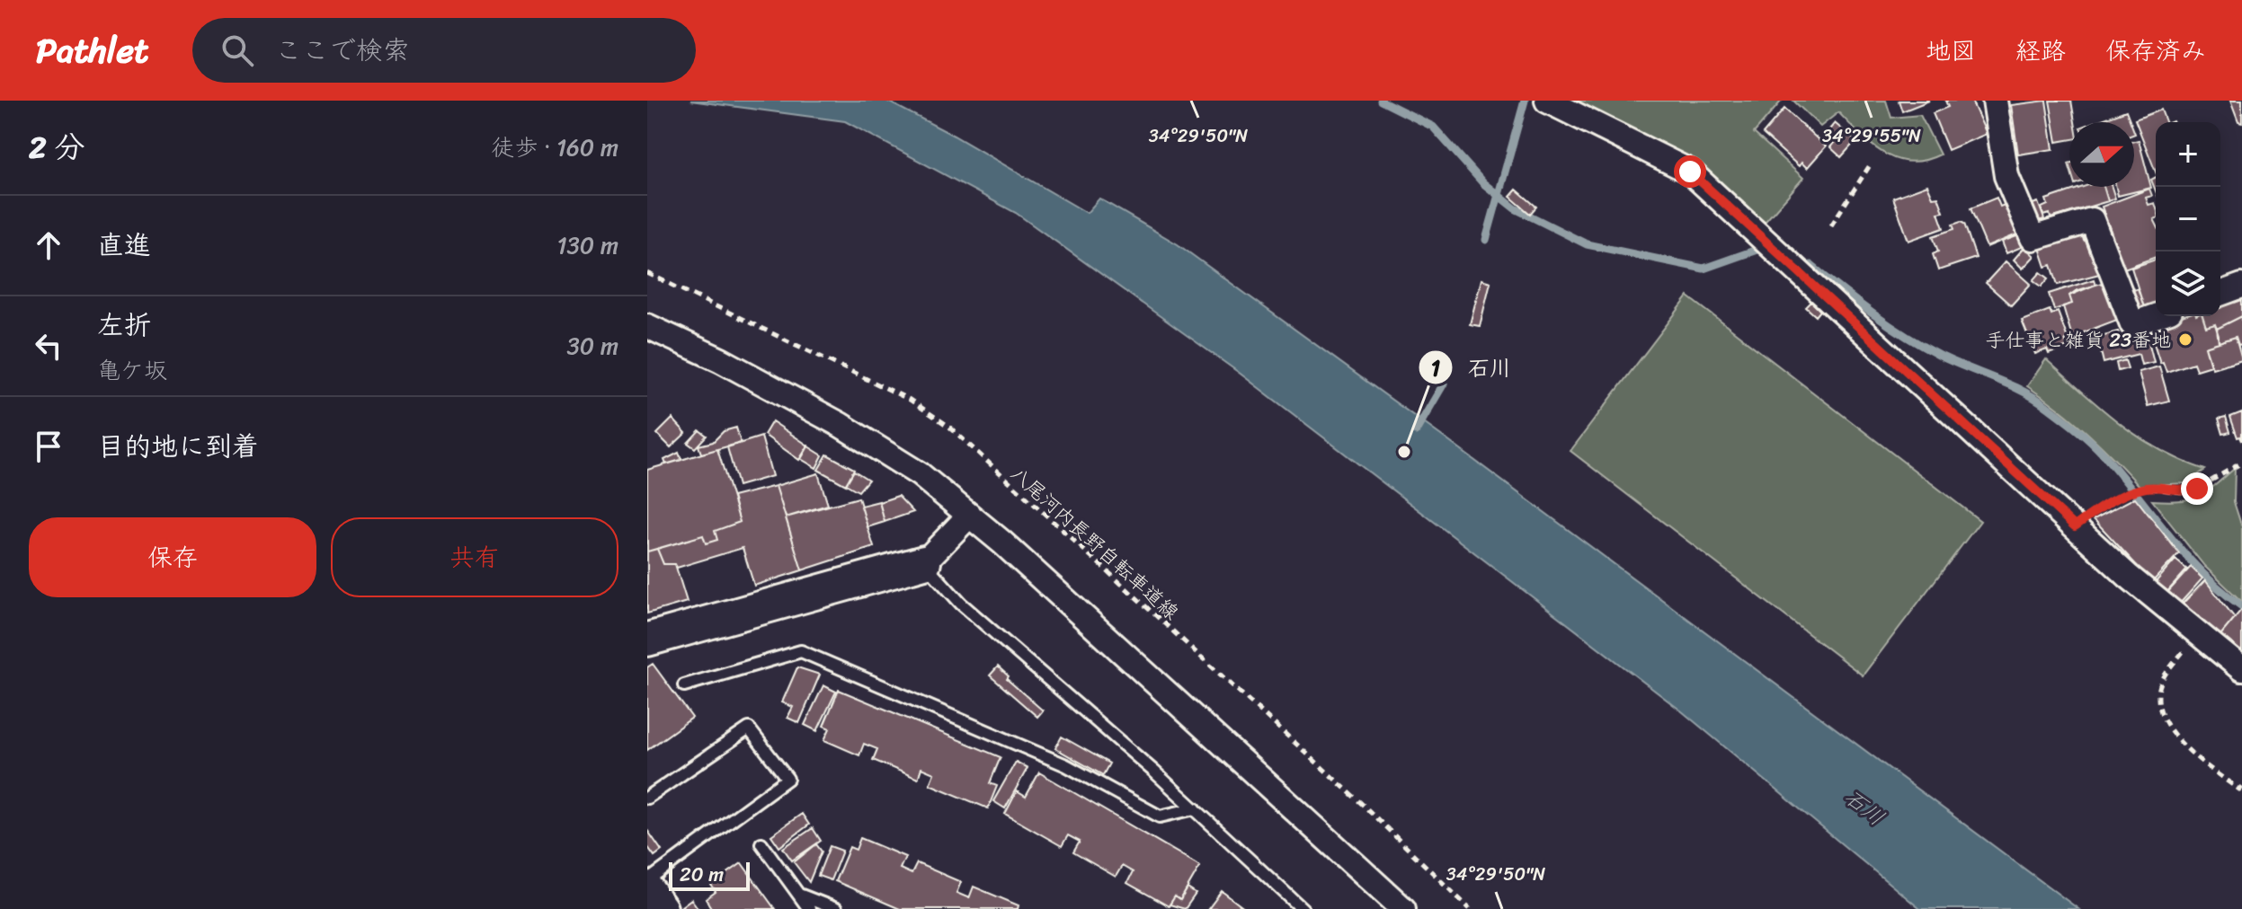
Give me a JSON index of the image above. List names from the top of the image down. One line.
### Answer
{"streets":{"path":["八尾河内長野自転車道線"]},"water":["石川"],"places":["手仕事と雑貨 23番地","石川"],"scale_bar":"20 m","north":"right","page":{"header":"Pathlet","search":"ここで検索","nav":["地図","経路","保存済み"],"heading":["2 分","徒歩 · 160 m"],"map_buttons":["+","−"],"list":[["直進","130 m"],["左折","亀ケ坂","30 m"],"目的地に到着"],"buttons":["保存","共有"],"scale":"20 m"},"coordinates":["34°29'50\"N","34°29'55\"N"]}
